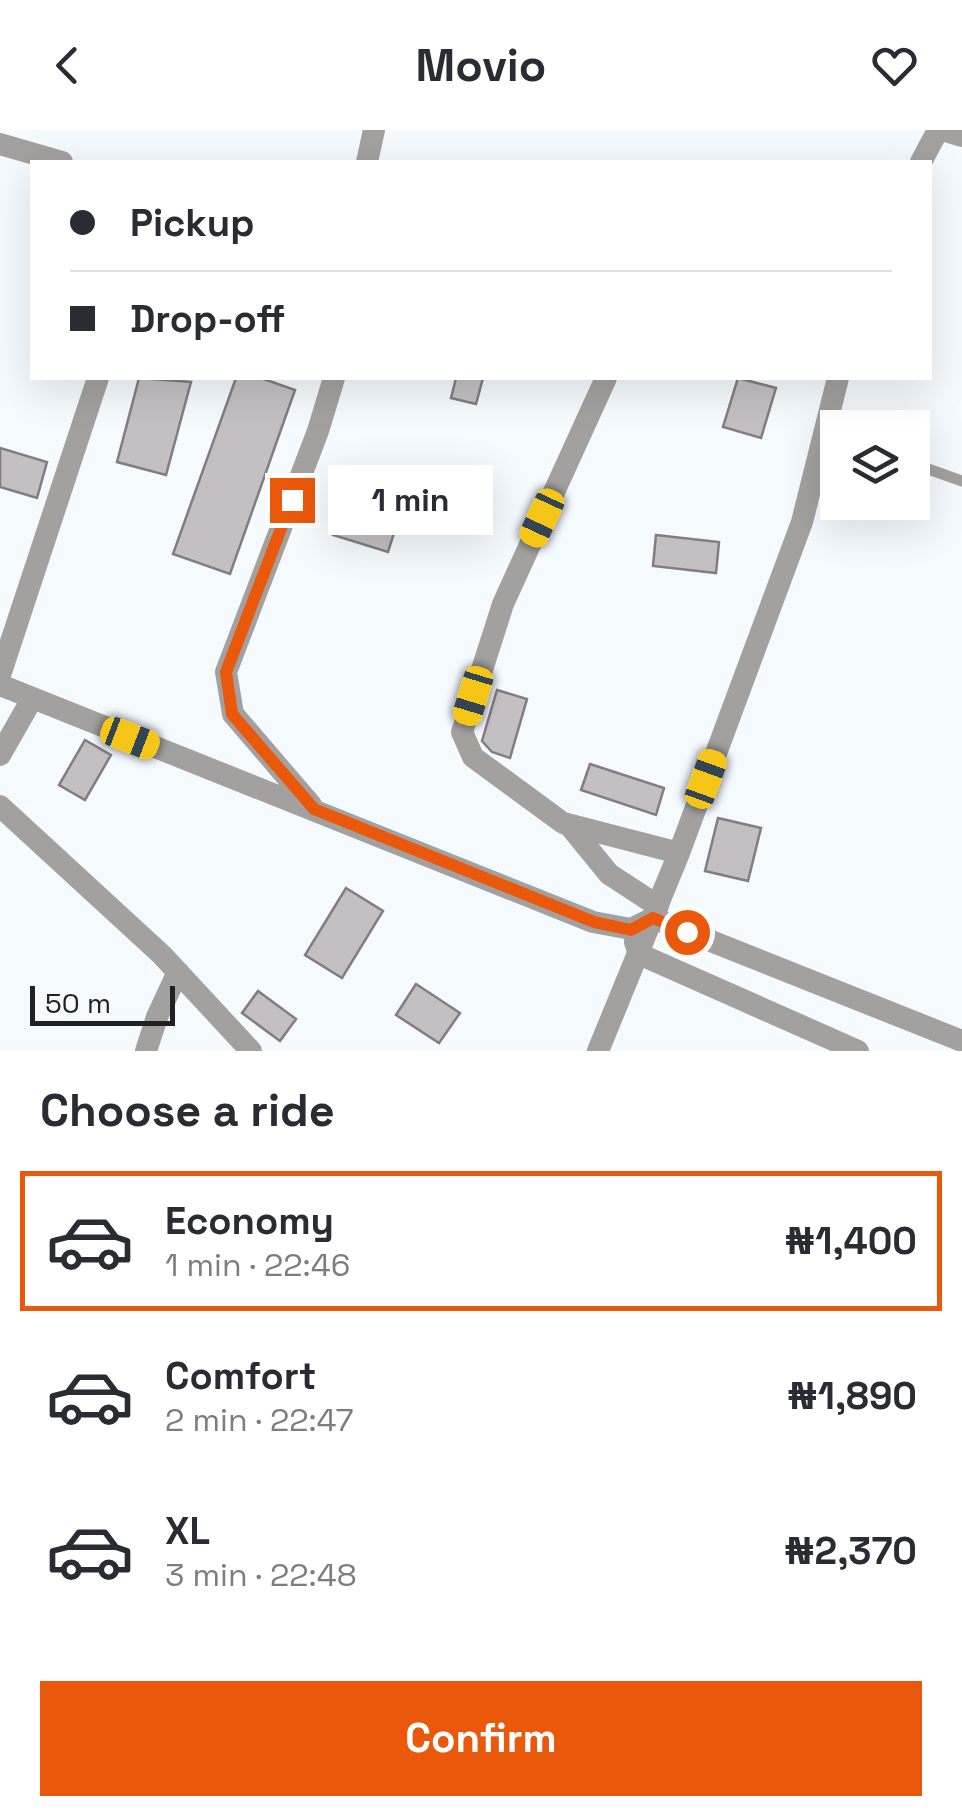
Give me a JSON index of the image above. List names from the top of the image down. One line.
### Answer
{"scale_bar":"50 m","page":{"header":"Movio","banner":["Pickup","Drop-off"],"bubble":"1 min","scale":"50 m","heading":"Choose a ride","list":[{"name":"Economy","note":"1 min · 22:46","value":"₦1,400"},{"name":"Comfort","note":"2 min · 22:47","value":"₦1,890"},{"name":"XL","note":"3 min · 22:48","value":"₦2,370"}],"buttons":"Confirm"}}
